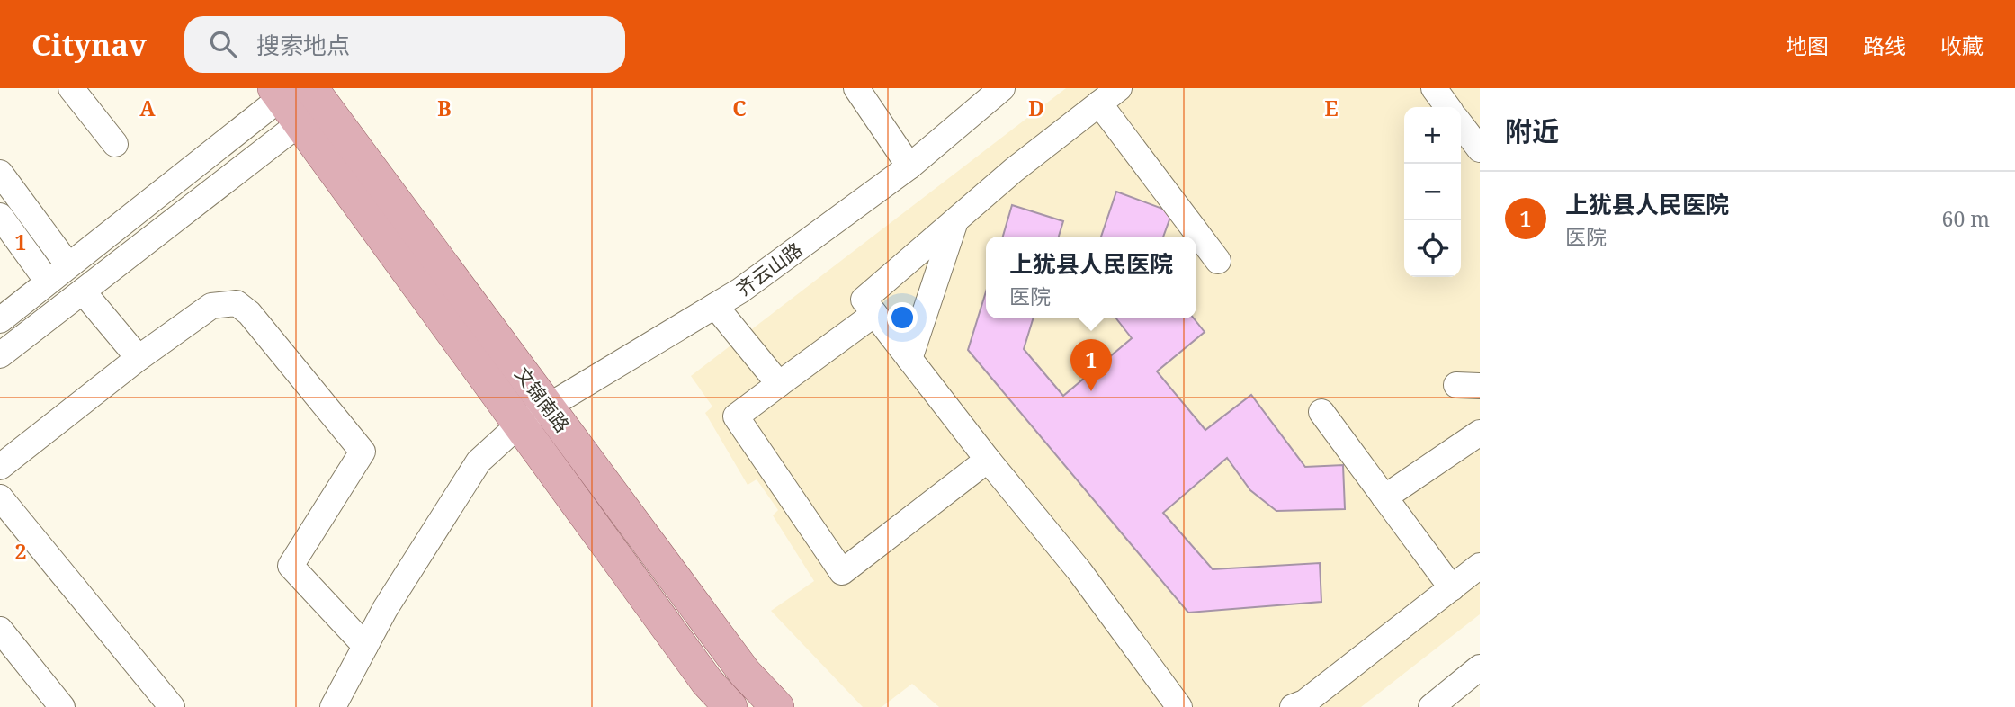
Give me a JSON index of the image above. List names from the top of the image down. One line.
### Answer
{"streets":{"main road":["文锦南路"],"street":["齐云山路"]},"crossings":[["齐云山路","文锦南路"]],"page":{"header":"Citynav","search":"搜索地点","nav":["地图","路线","收藏"],"heading":"附近","map_buttons":["+","−"],"list":[{"mark":"1","name":"上犹县人民医院","note":"医院","value":"60 m"}],"popup":["上犹县人民医院","医院"],"pins":"1"},"grid":{"columns":["A","B","C","D","E"],"rows":["1","2"]}}
